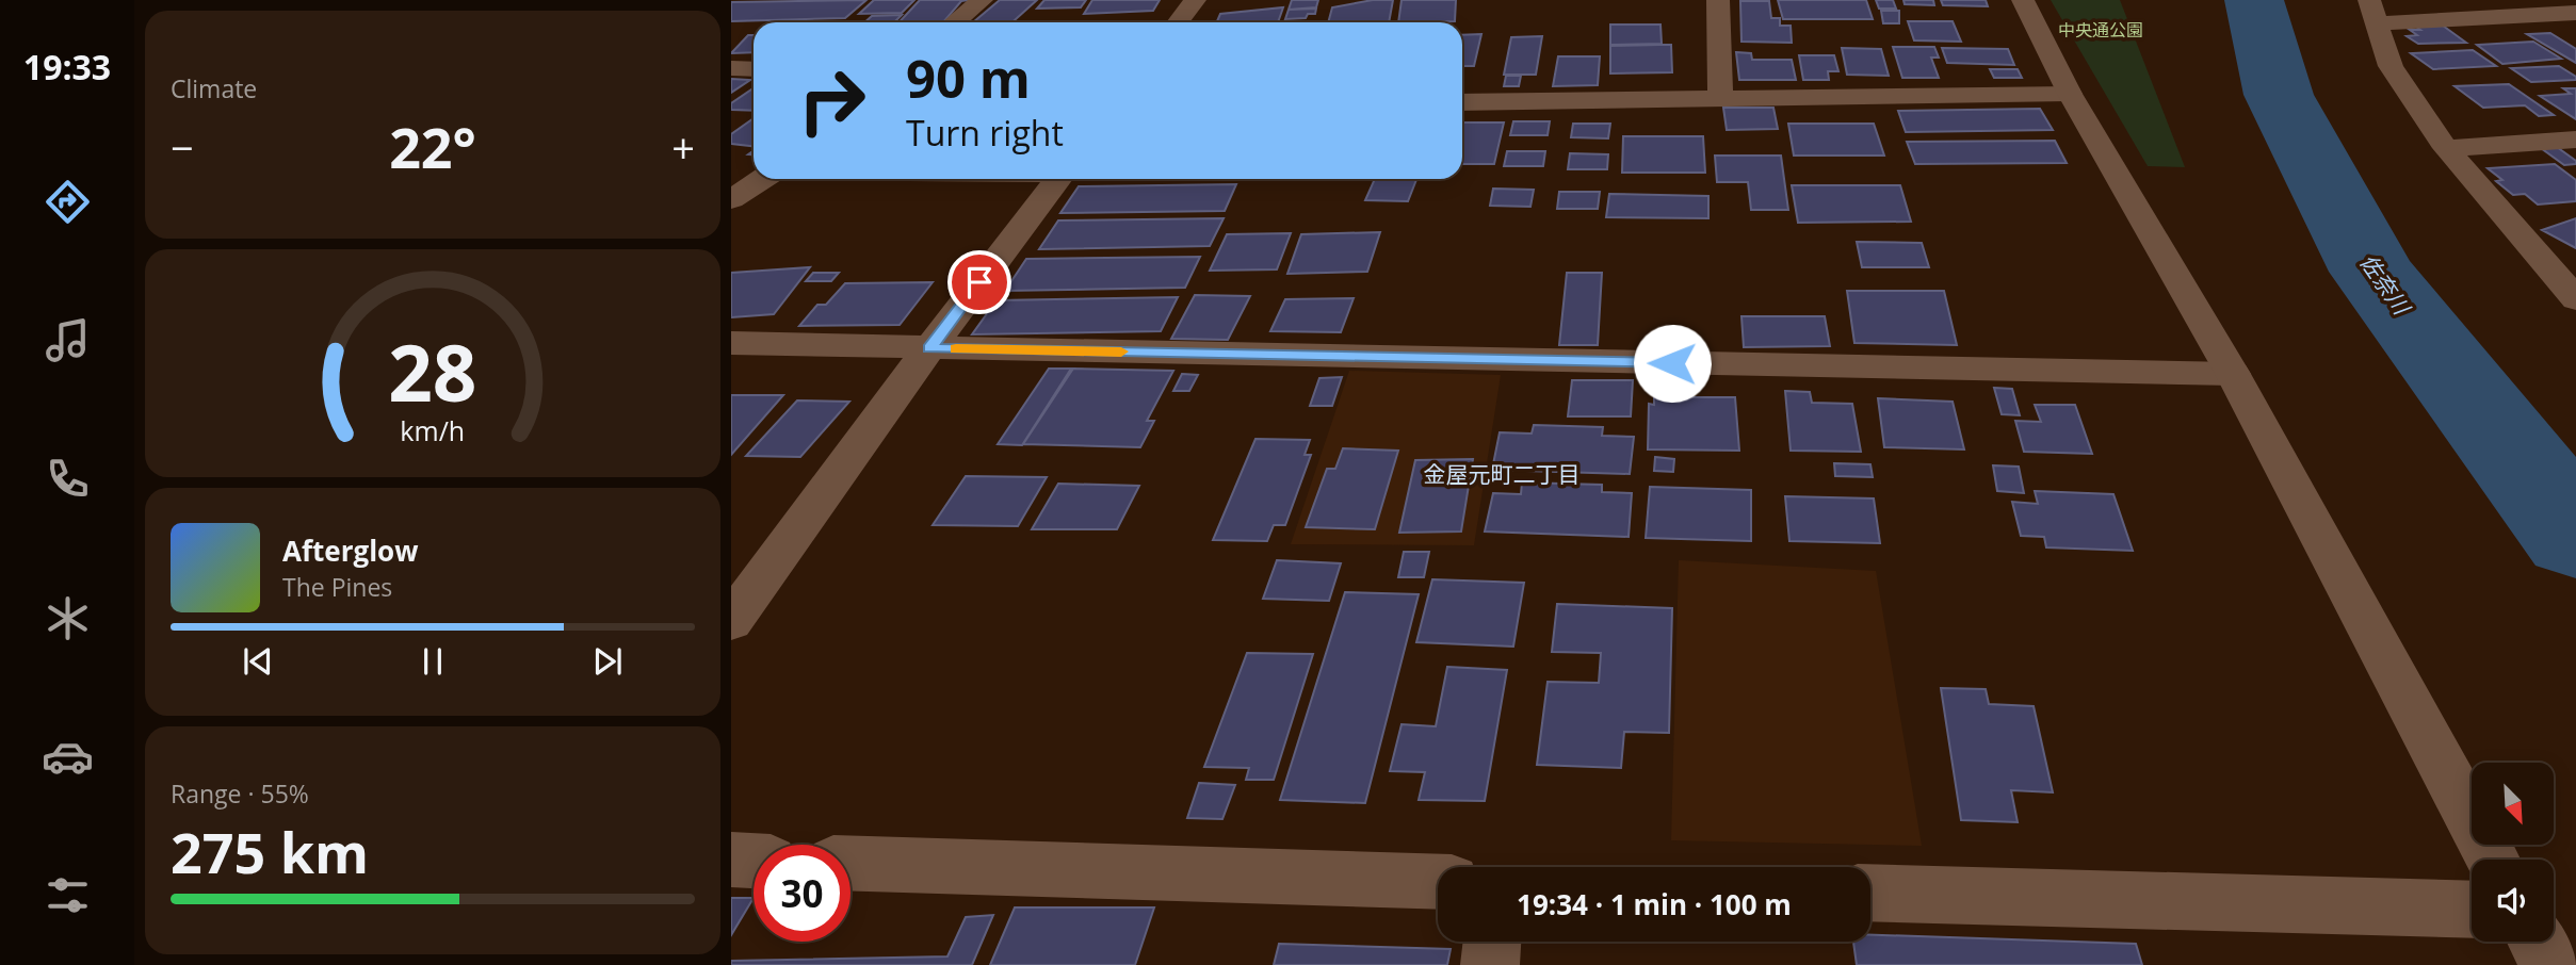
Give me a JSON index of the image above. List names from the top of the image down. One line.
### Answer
{"districts":["金屋元町二丁目"],"water":["佐奈川"],"parks":["中央通公園"],"north":"bottom right","page":{"tabs":"19:33","tile":["Climate",["Range · 55%","275 km"]],"turn":["90 m","Turn right"],"heat":["−","22°","+"],"song":["Afterglow","The Pines"],"limit":"30","trip":"19:34 · 1 min · 100 m","gauge":["28","km/h"]}}
